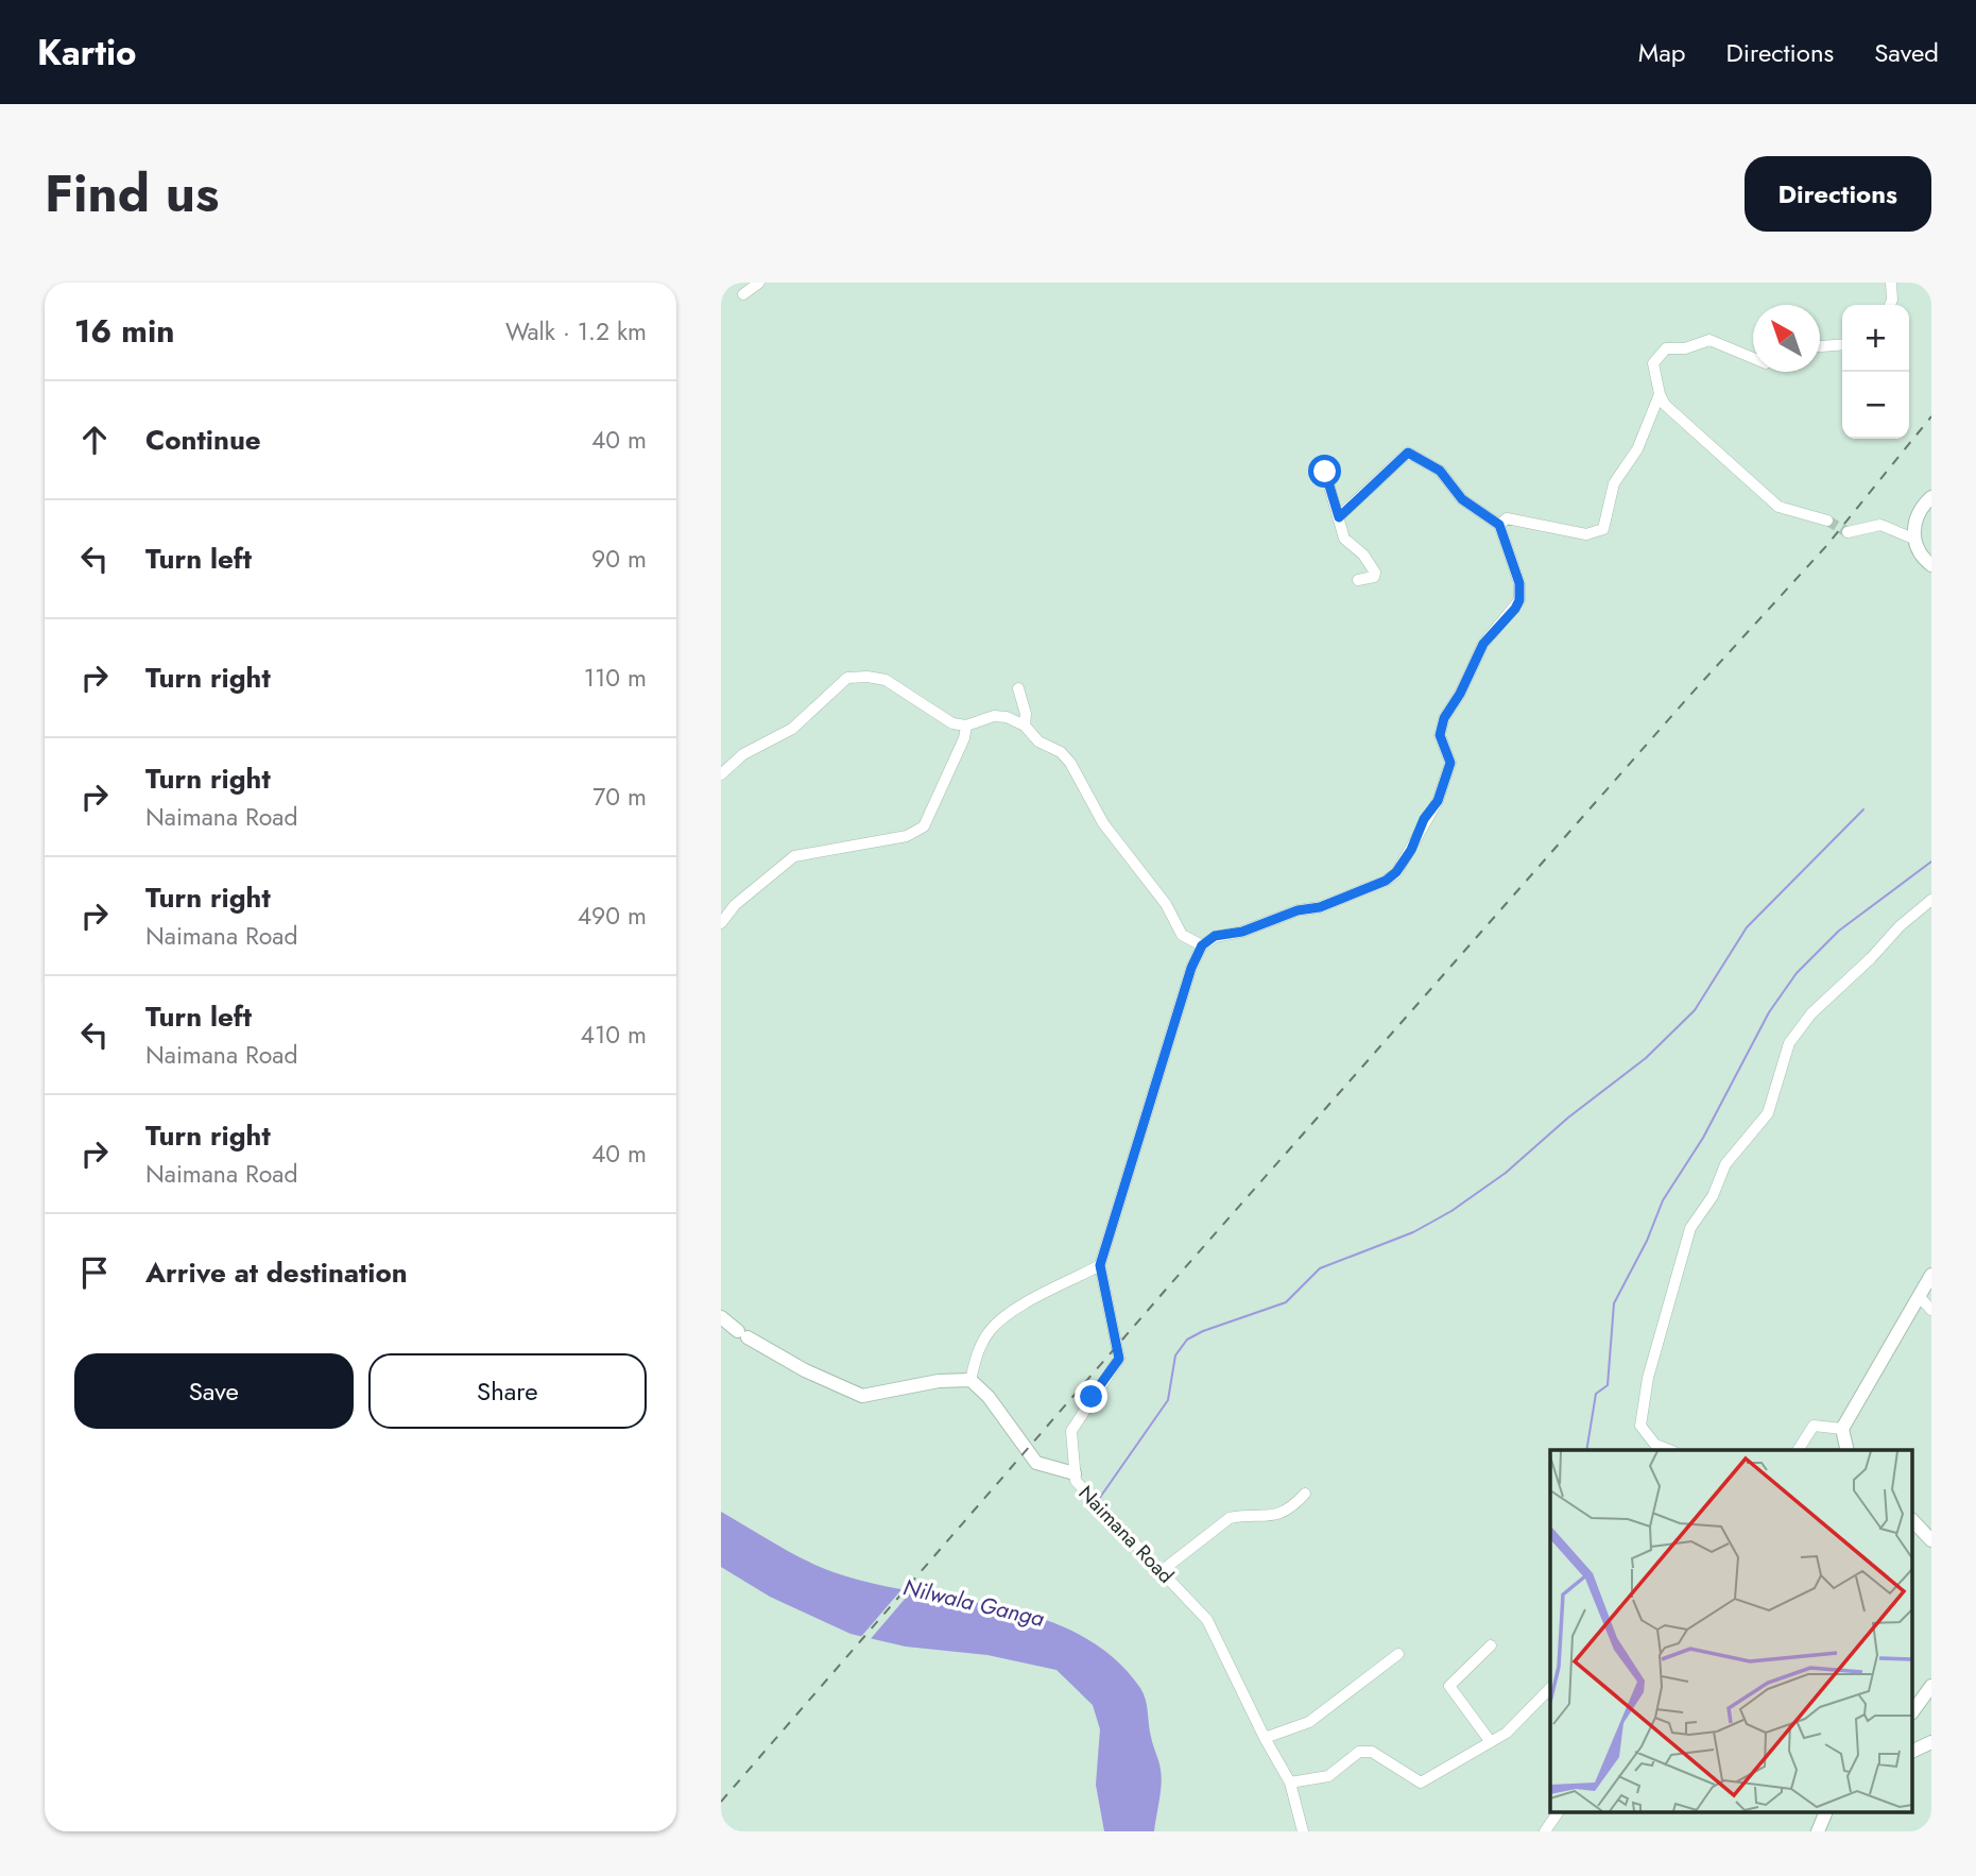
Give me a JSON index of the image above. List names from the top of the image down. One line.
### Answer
{"streets":{"street":["Naimana Road"]},"water":["Nilwala Ganga"],"north":"top left","page":{"header":"Kartio","nav":["Map","Directions","Saved"],"title":"Find us","buttons":["Directions",["Save","Share"]],"heading":["16 min","Walk · 1.2 km"],"map_buttons":["+","−"],"list":[["Continue","40 m"],["Turn left","90 m"],["Turn right","110 m"],["Turn right","Naimana Road","70 m"],["Turn right","Naimana Road","490 m"],["Turn left","Naimana Road","410 m"],["Turn right","Naimana Road","40 m"],"Arrive at destination"]}}
